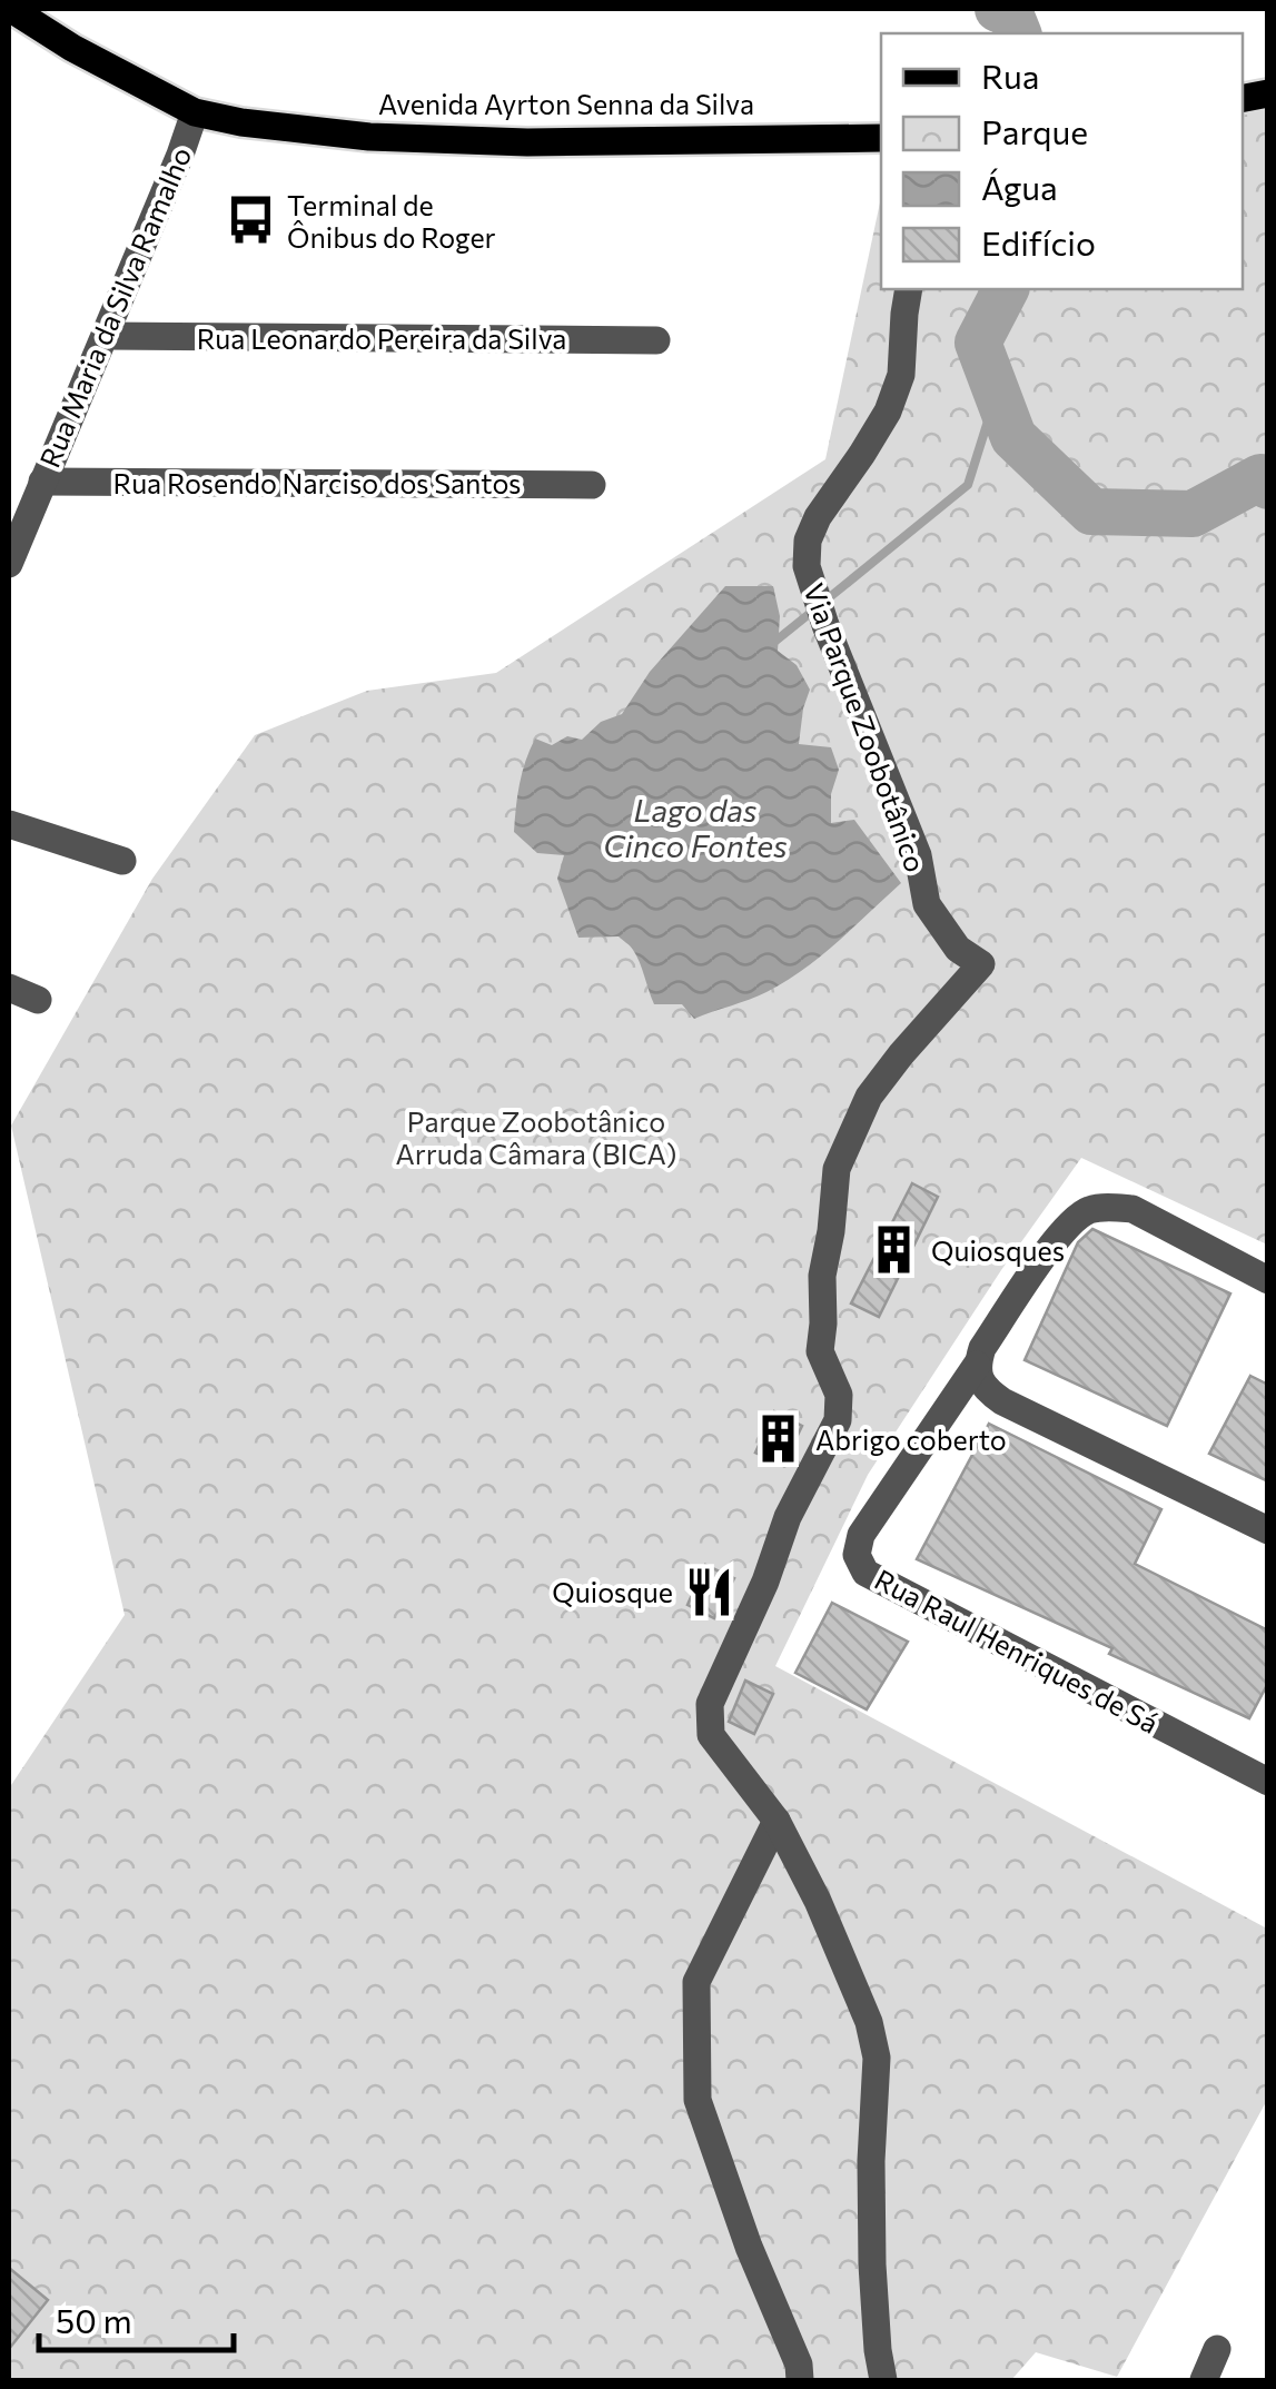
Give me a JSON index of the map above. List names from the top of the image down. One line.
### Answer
{"streets":{"main road":["Avenida Ayrton Senna da Silva"],"street":["Rua Maria da Silva Ramalho","Rua Leonardo Pereira da Silva","Rua Rosendo Narciso dos Santos","Via Parque Zoobotânico","Rua Raul Henriques de Sá"]},"crossings":[["Avenida Ayrton Senna da Silva","Rua Maria da Silva Ramalho"],["Rua Maria da Silva Ramalho","Rua Leonardo Pereira da Silva"],["Rua Maria da Silva Ramalho","Rua Rosendo Narciso dos Santos"]],"water":["Lago das Cinco Fontes"],"parks":["Parque Zoobotânico Arruda Câmara (BICA)"],"places":{"bus stop":["Terminal de Ônibus do Roger"],"building":["Quiosques","Abrigo coberto"],"restaurant":["Quiosque"]},"legend":["Rua","Parque","Água","Edifício"],"scale_bar":"50 m"}
